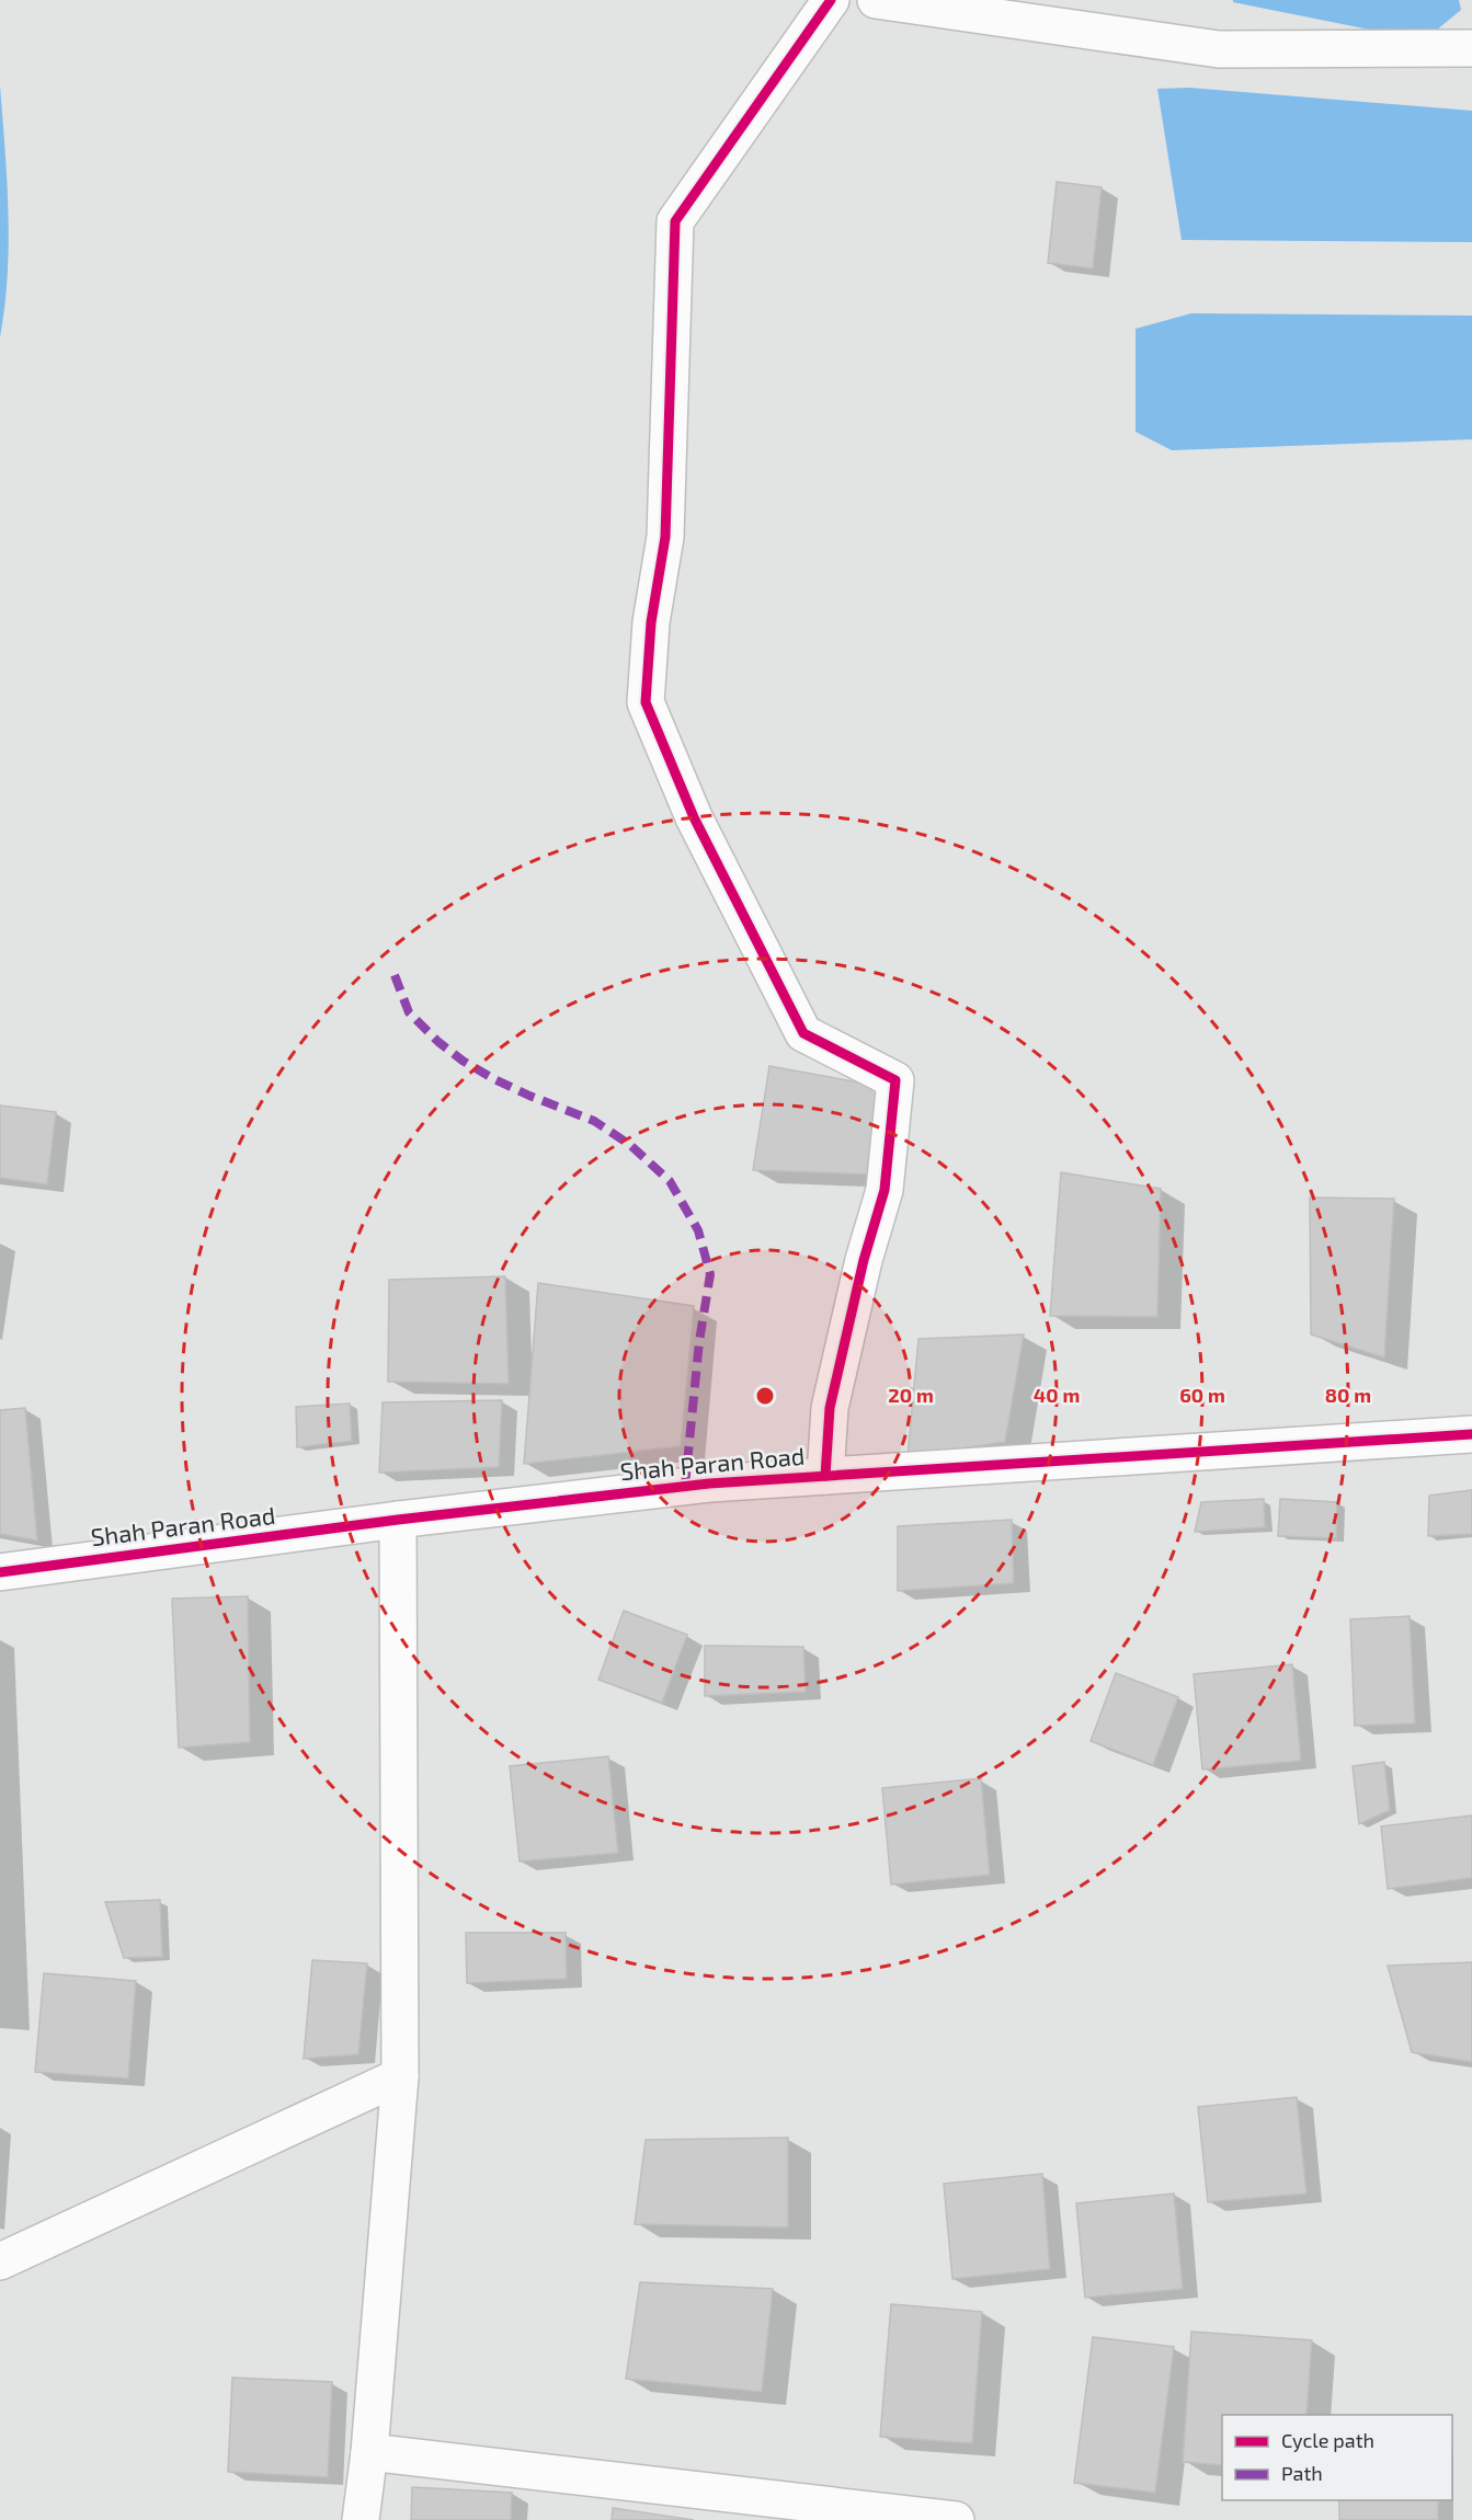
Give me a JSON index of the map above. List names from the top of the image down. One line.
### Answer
{"streets":{"street":["Shah Paran Road"]},"legend":["Cycle path","Path"],"rings":["20 m","40 m","60 m","80 m"]}
